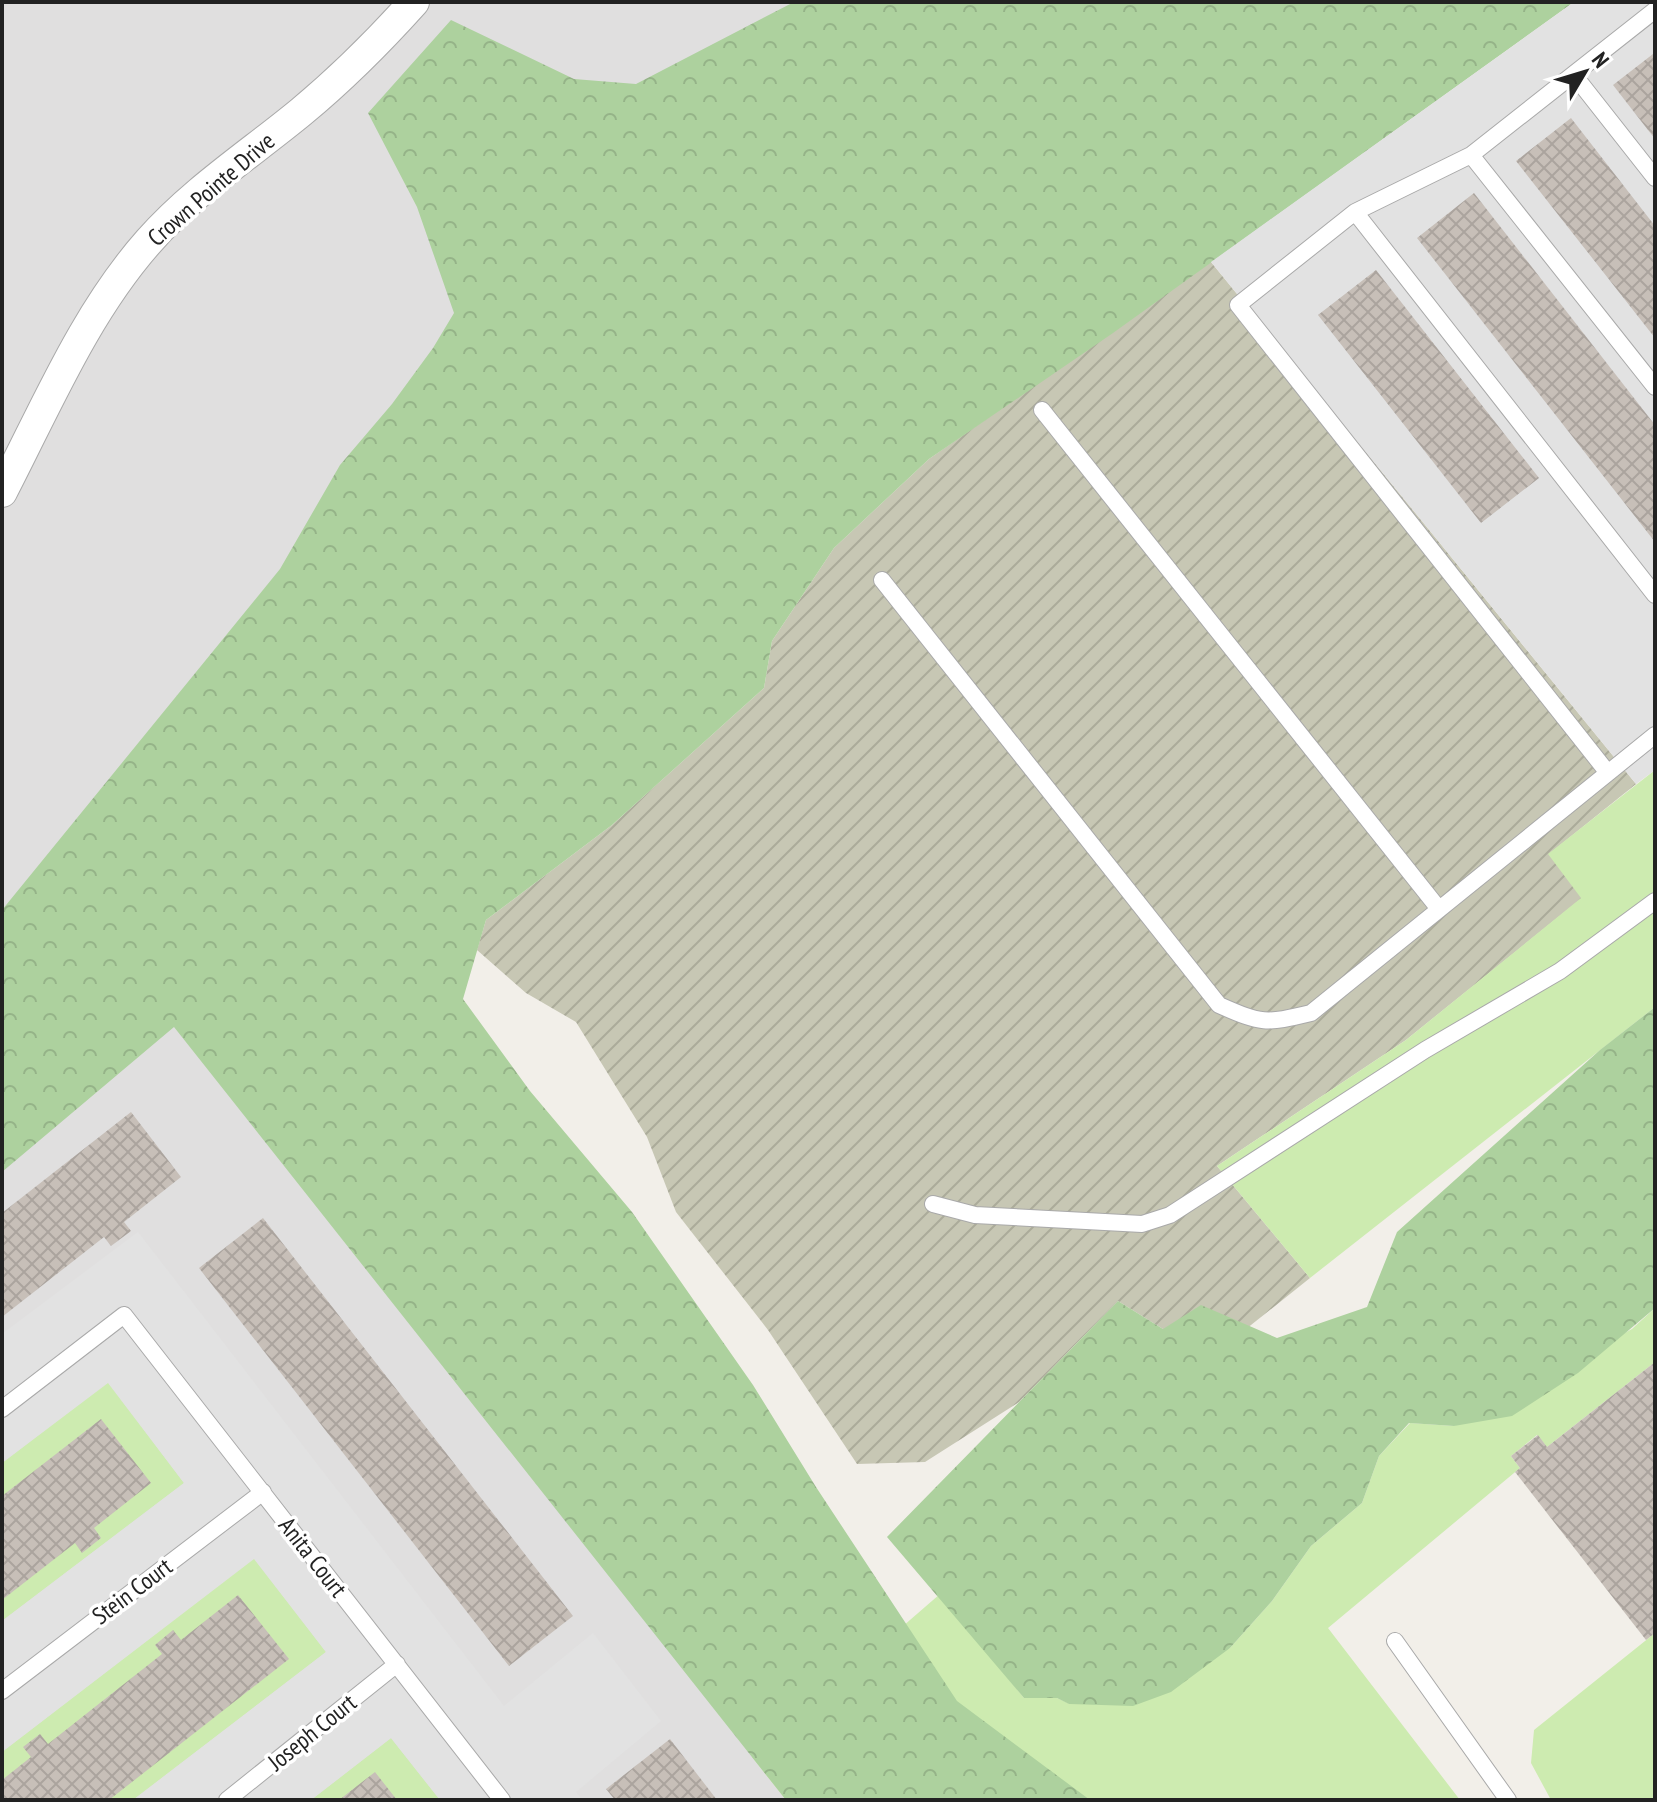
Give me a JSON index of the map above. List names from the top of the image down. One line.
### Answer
{"streets":{"street":["Crown Pointe Drive"],"lane":["Anita Court","Stein Court","Joseph Court"]},"crossings":[["Anita Court","Stein Court"],["Anita Court","Joseph Court"]],"north":"top right"}
